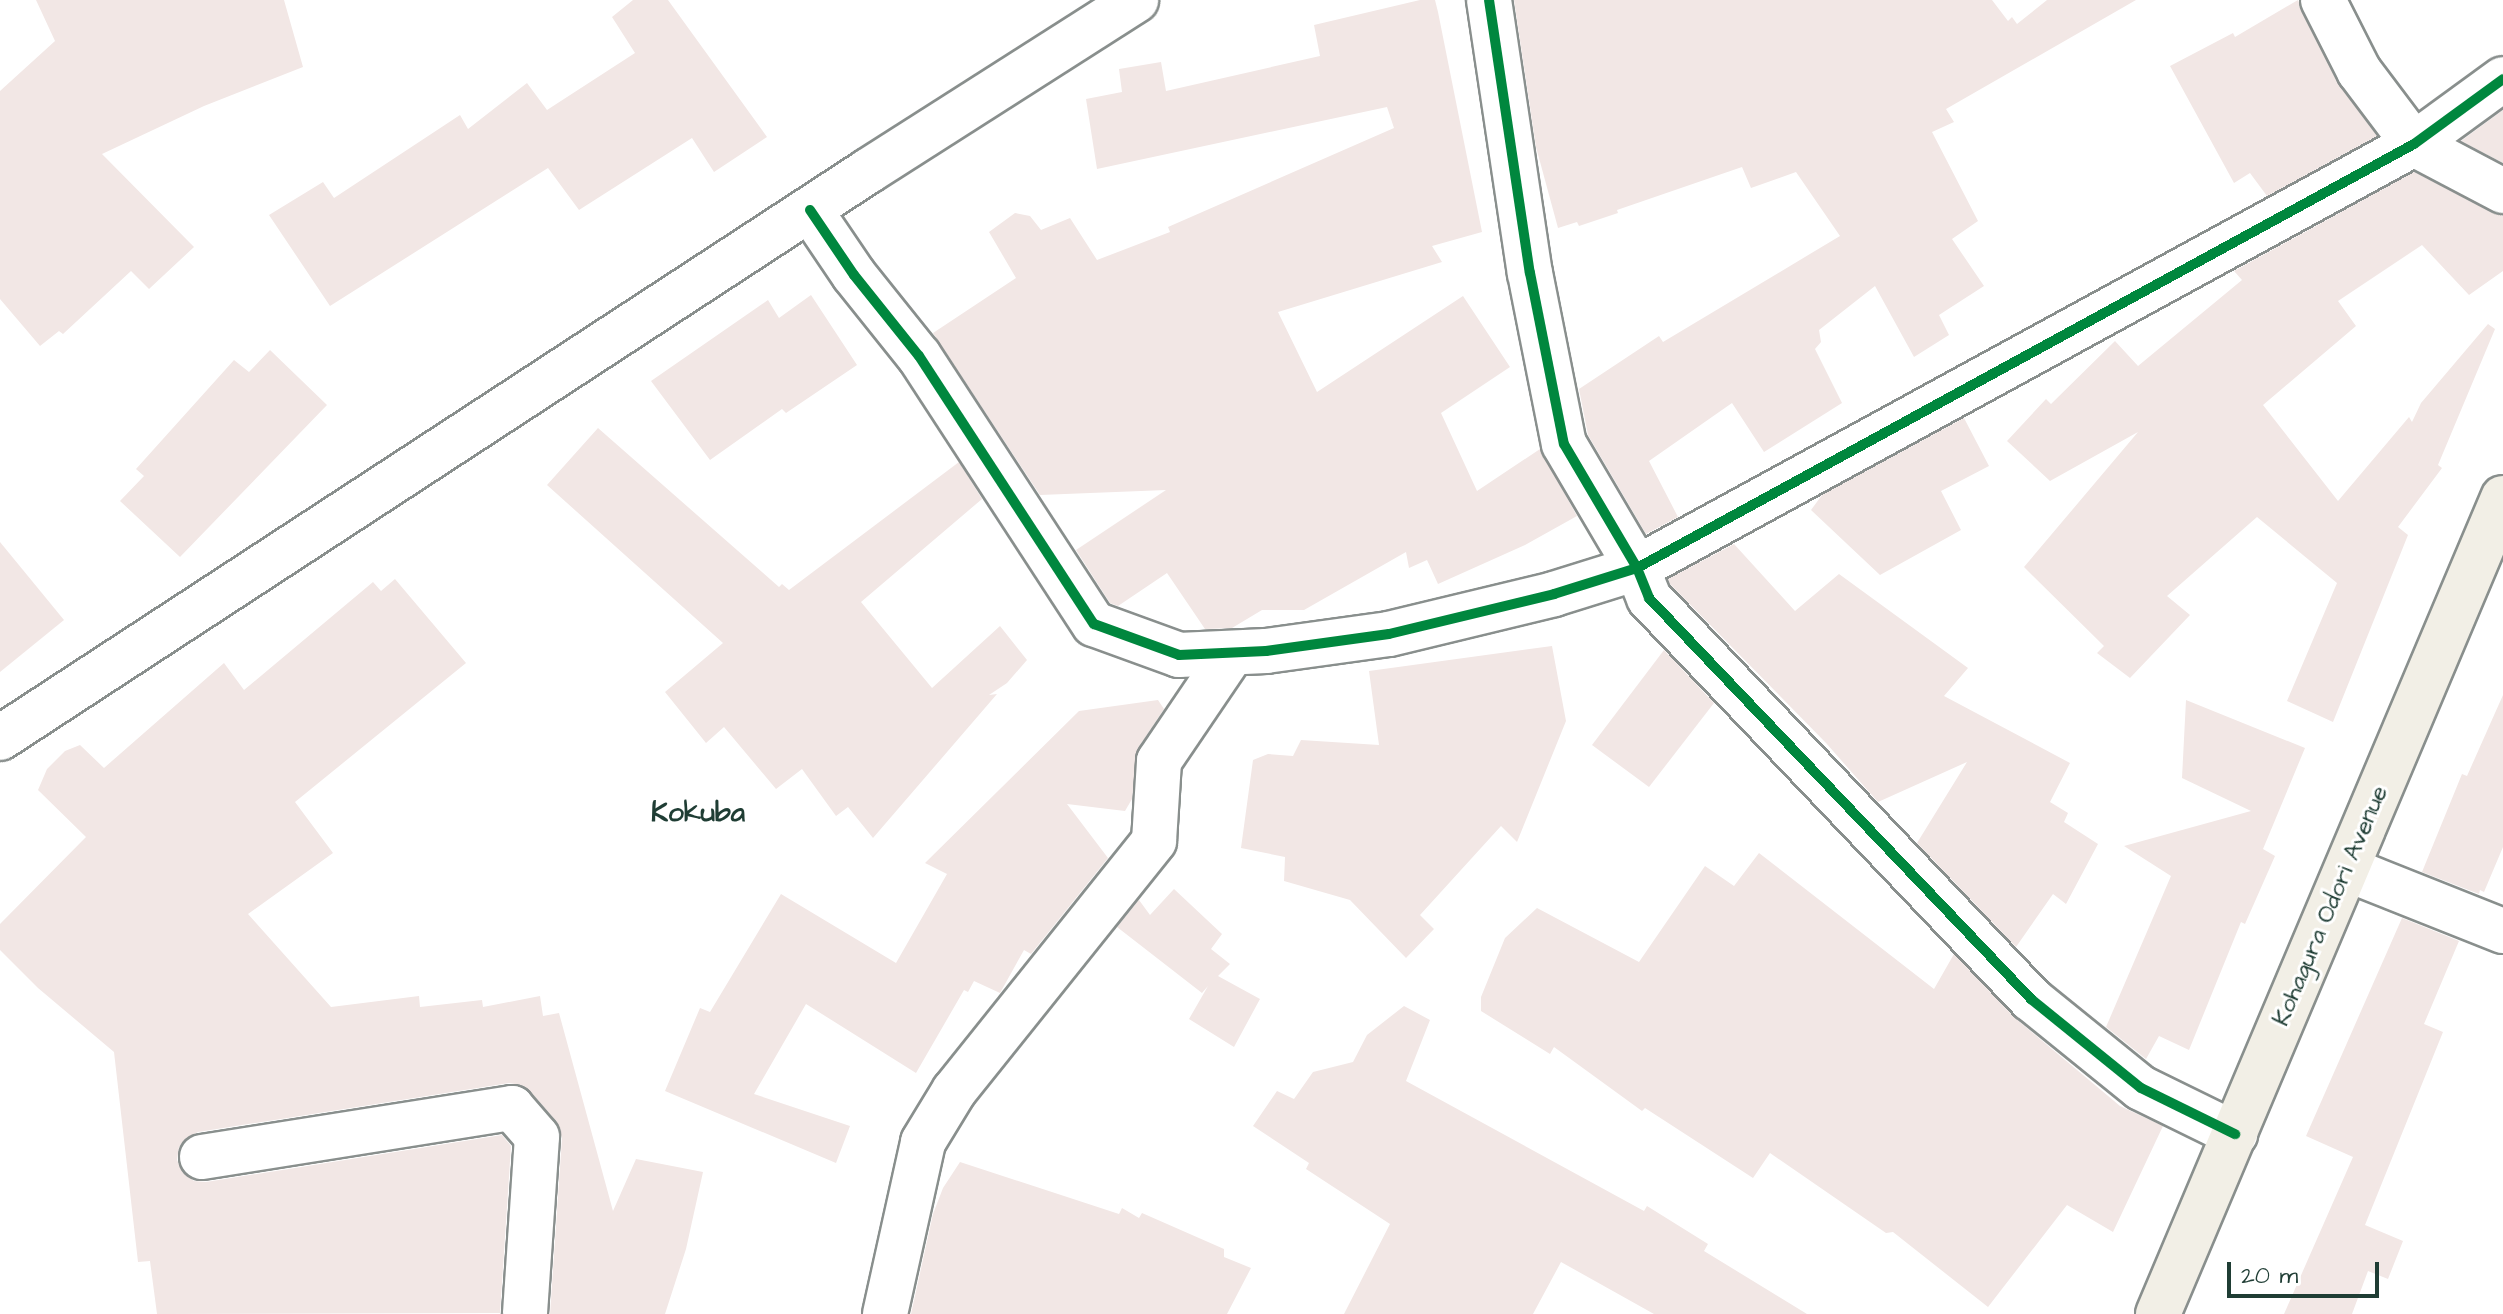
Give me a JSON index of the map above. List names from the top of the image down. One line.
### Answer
{"streets":{"highway":["Kohagura Odori Avenue"]},"districts":["Kokuba"],"scale_bar":"20 m"}
